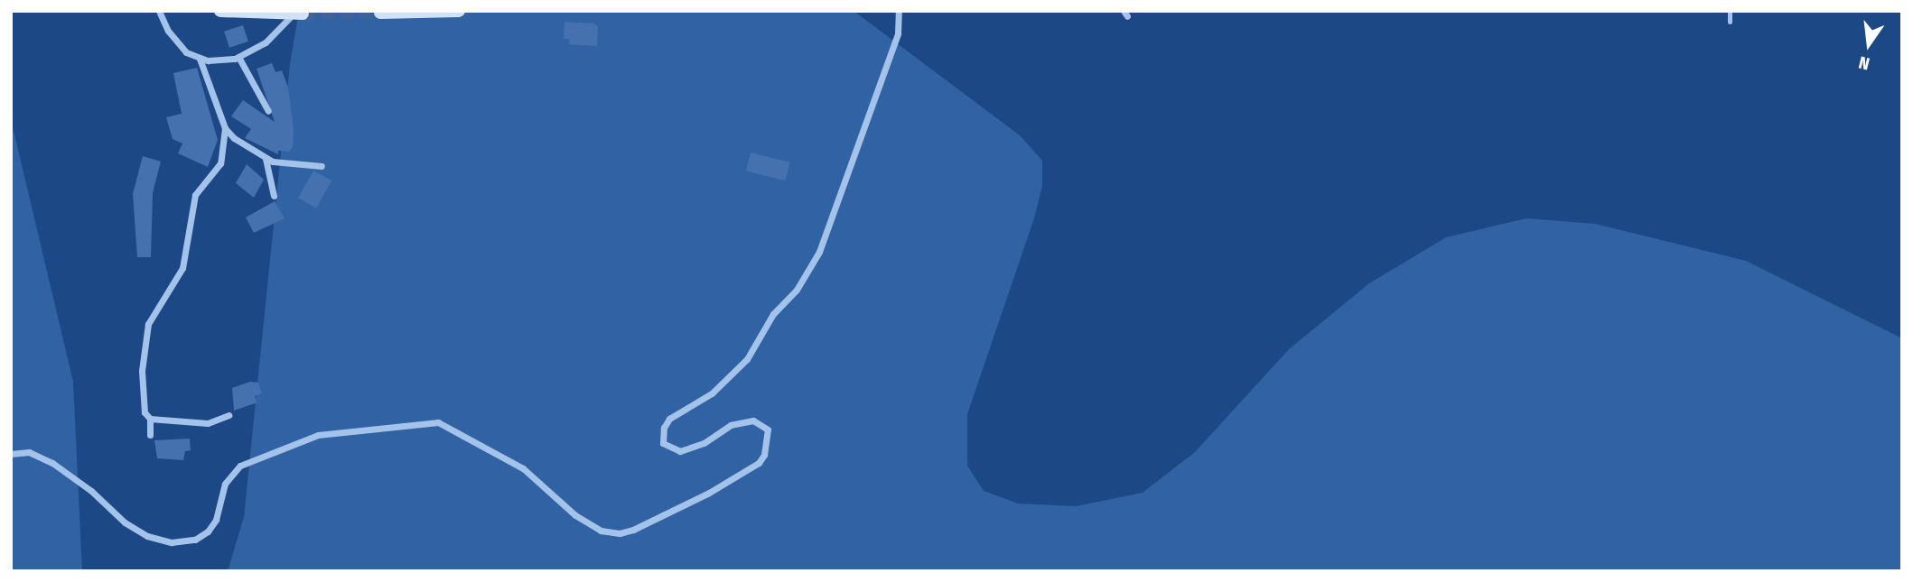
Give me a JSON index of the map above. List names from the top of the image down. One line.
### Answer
{"north":"bottom"}
